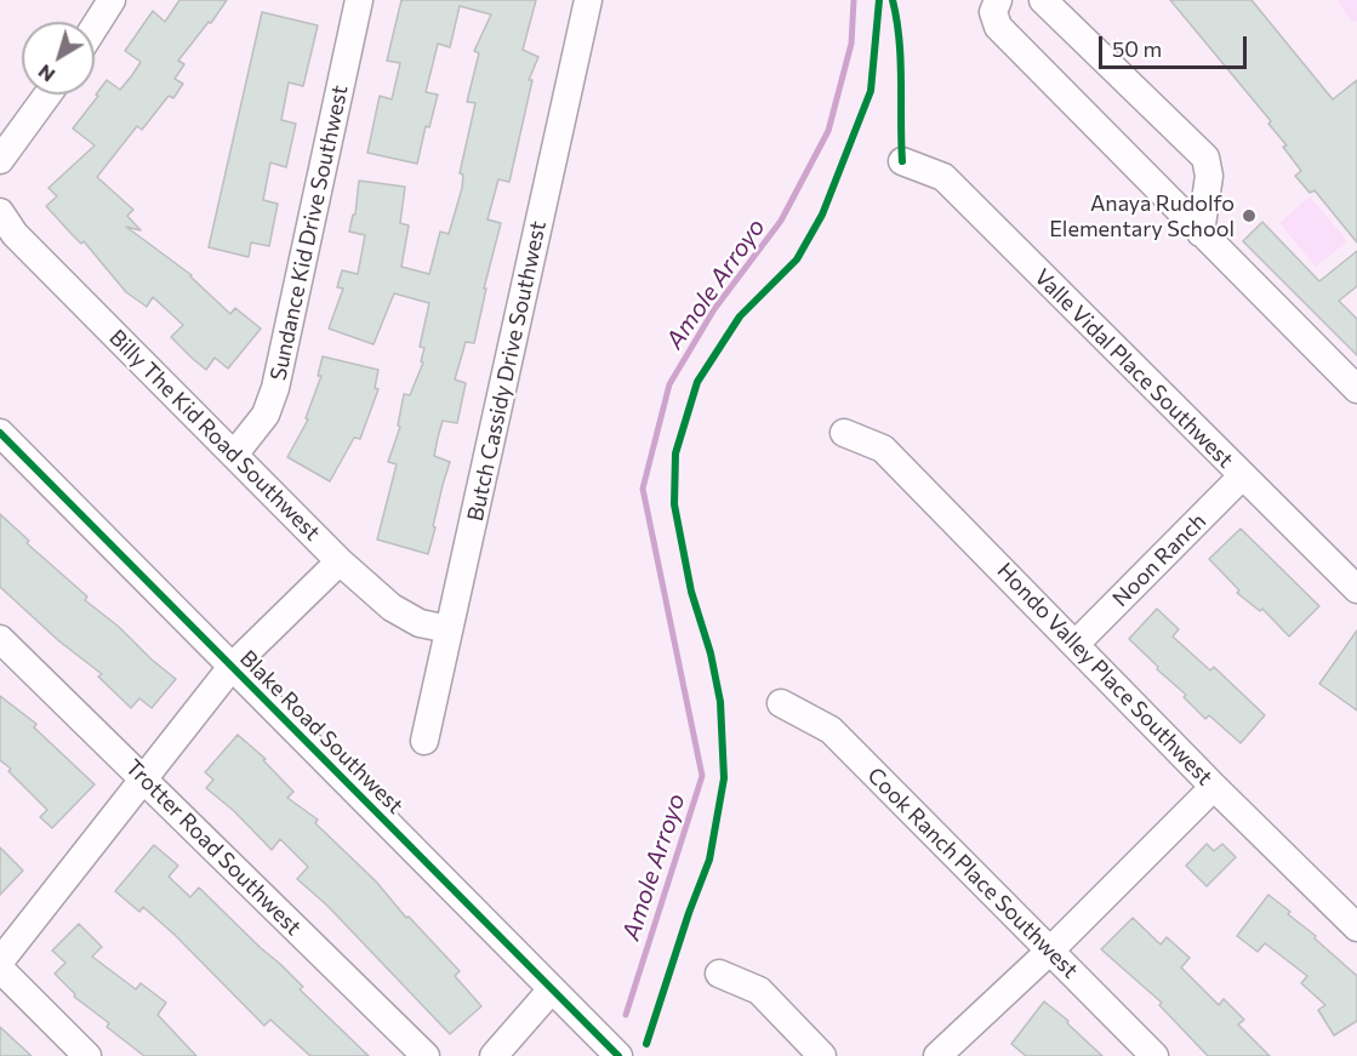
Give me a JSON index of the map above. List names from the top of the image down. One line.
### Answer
{"streets":{"street":["Sundance Kid Drive Southwest","Valle Vidal Place Southwest","Butch Cassidy Drive Southwest","Billy The Kid Road Southwest","Noon Ranch","Hondo Valley Place Southwest","Blake Road Southwest","Trotter Road Southwest","Cook Ranch Place Southwest"]},"crossings":[["Sundance Kid Drive Southwest","Billy The Kid Road Southwest"],["Valle Vidal Place Southwest","Noon Ranch"],["Butch Cassidy Drive Southwest","Billy The Kid Road Southwest"],["Noon Ranch","Hondo Valley Place Southwest"]],"water":["Amole Arroyo"],"places":["Anaya Rudolfo Elementary School"],"scale_bar":"50 m","north":"bottom left"}
